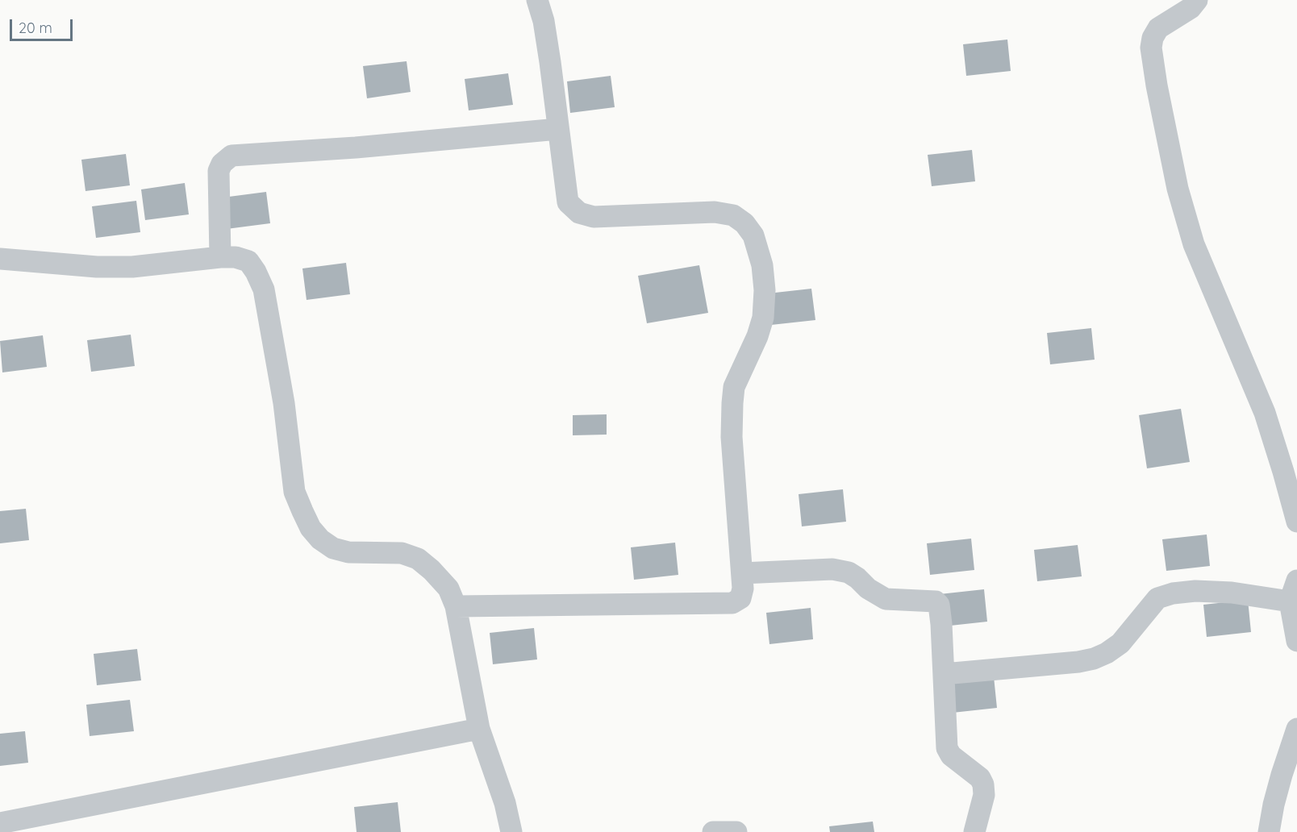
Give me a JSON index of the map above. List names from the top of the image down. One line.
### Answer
{"scale_bar":"20 m"}
